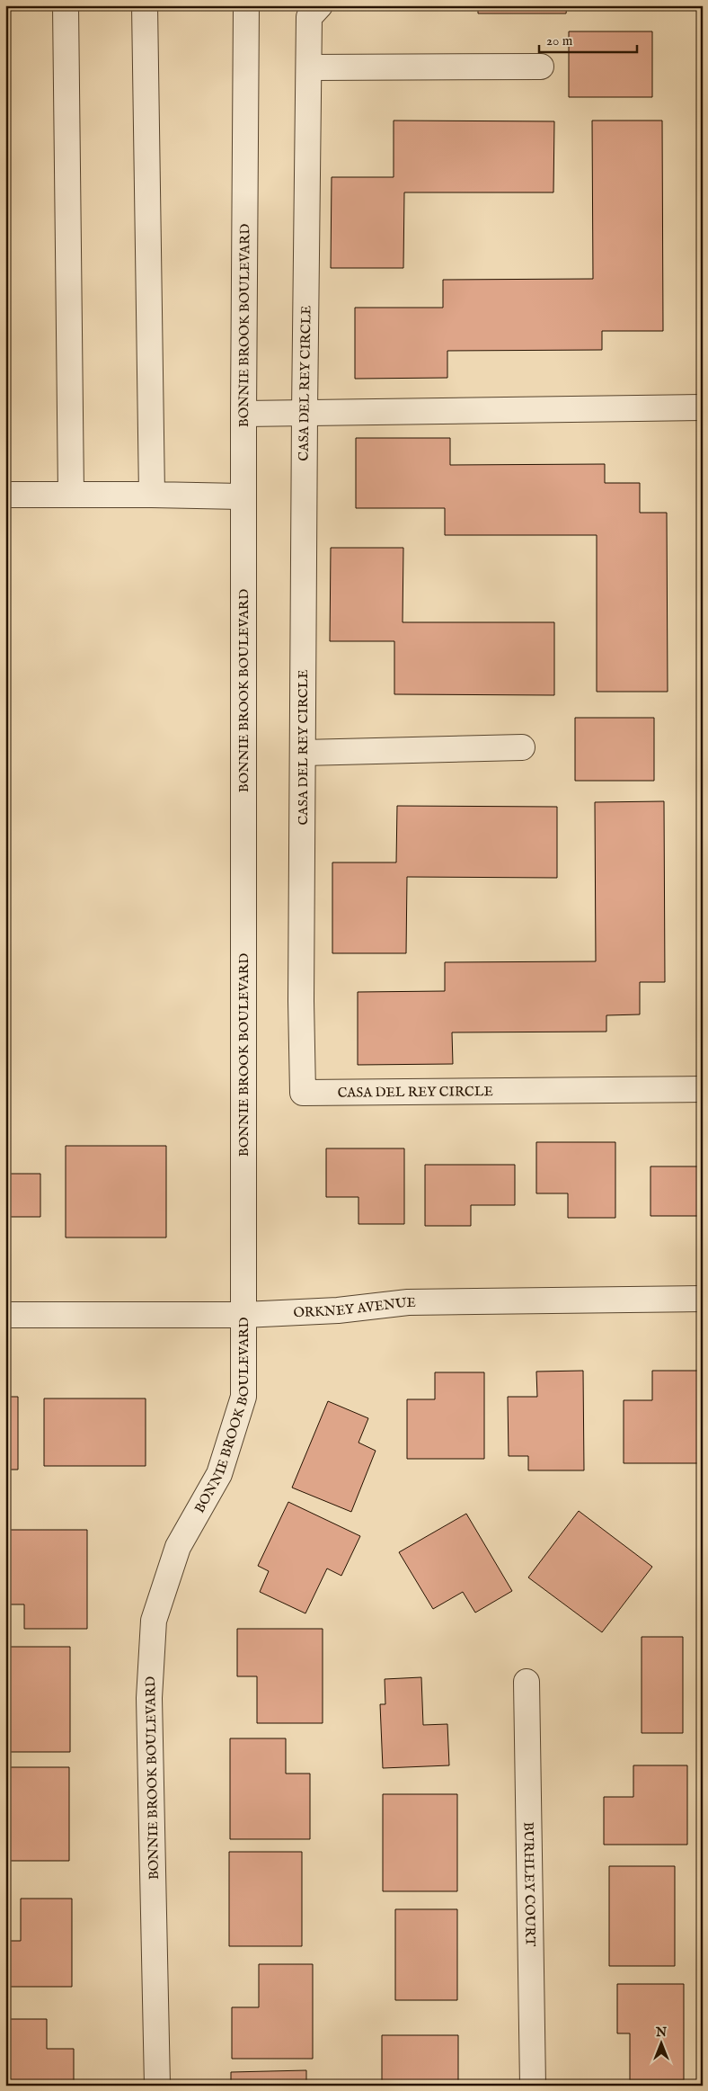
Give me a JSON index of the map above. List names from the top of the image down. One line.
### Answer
{"streets":{"street":["BONNIE BROOK BOULEVARD","CASA DEL REY CIRCLE","ORKNEY AVENUE","BURHLEY COURT"]},"crossings":[["BONNIE BROOK BOULEVARD","ORKNEY AVENUE"]],"scale_bar":"20 m","north":"top"}
